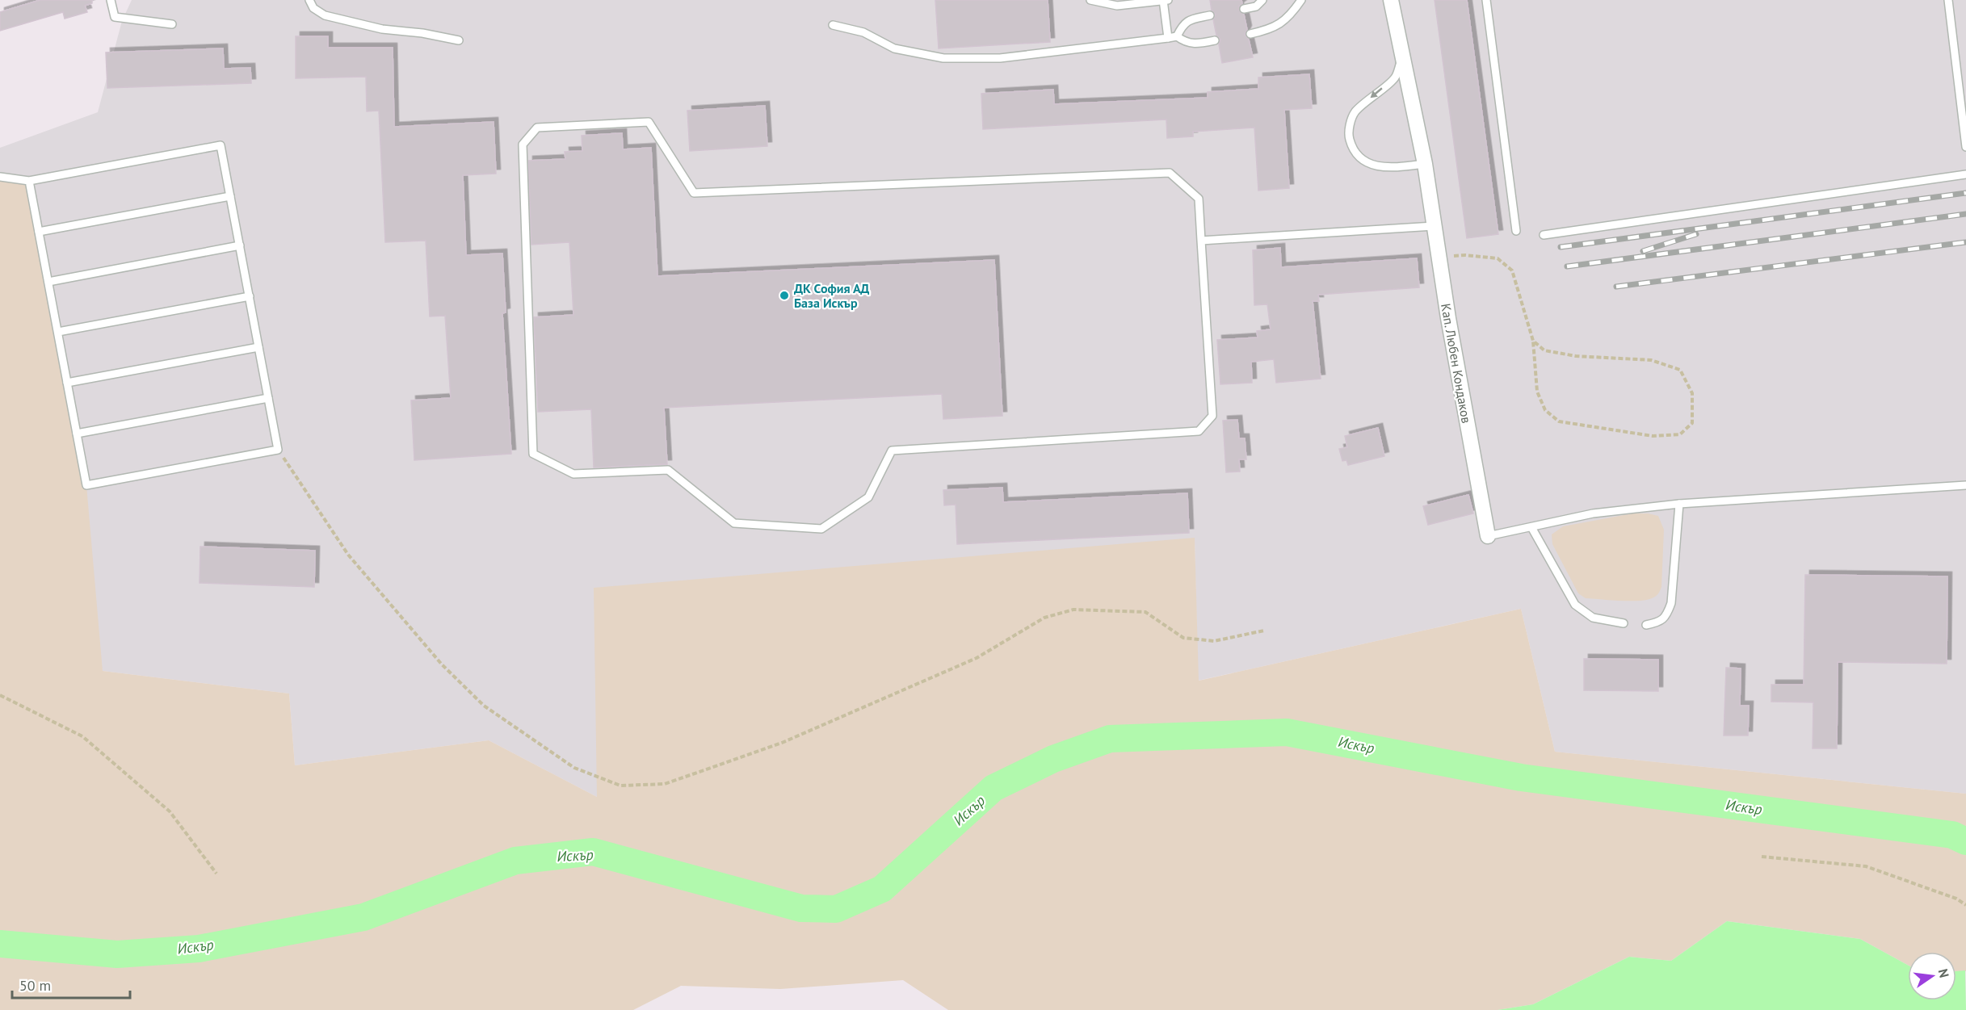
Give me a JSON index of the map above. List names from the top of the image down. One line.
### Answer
{"streets":{"street":["Кап. Любен Кондаков"]},"water":["Искър"],"places":["ДК София АД База Искър"],"scale_bar":"50 m","north":"right"}
